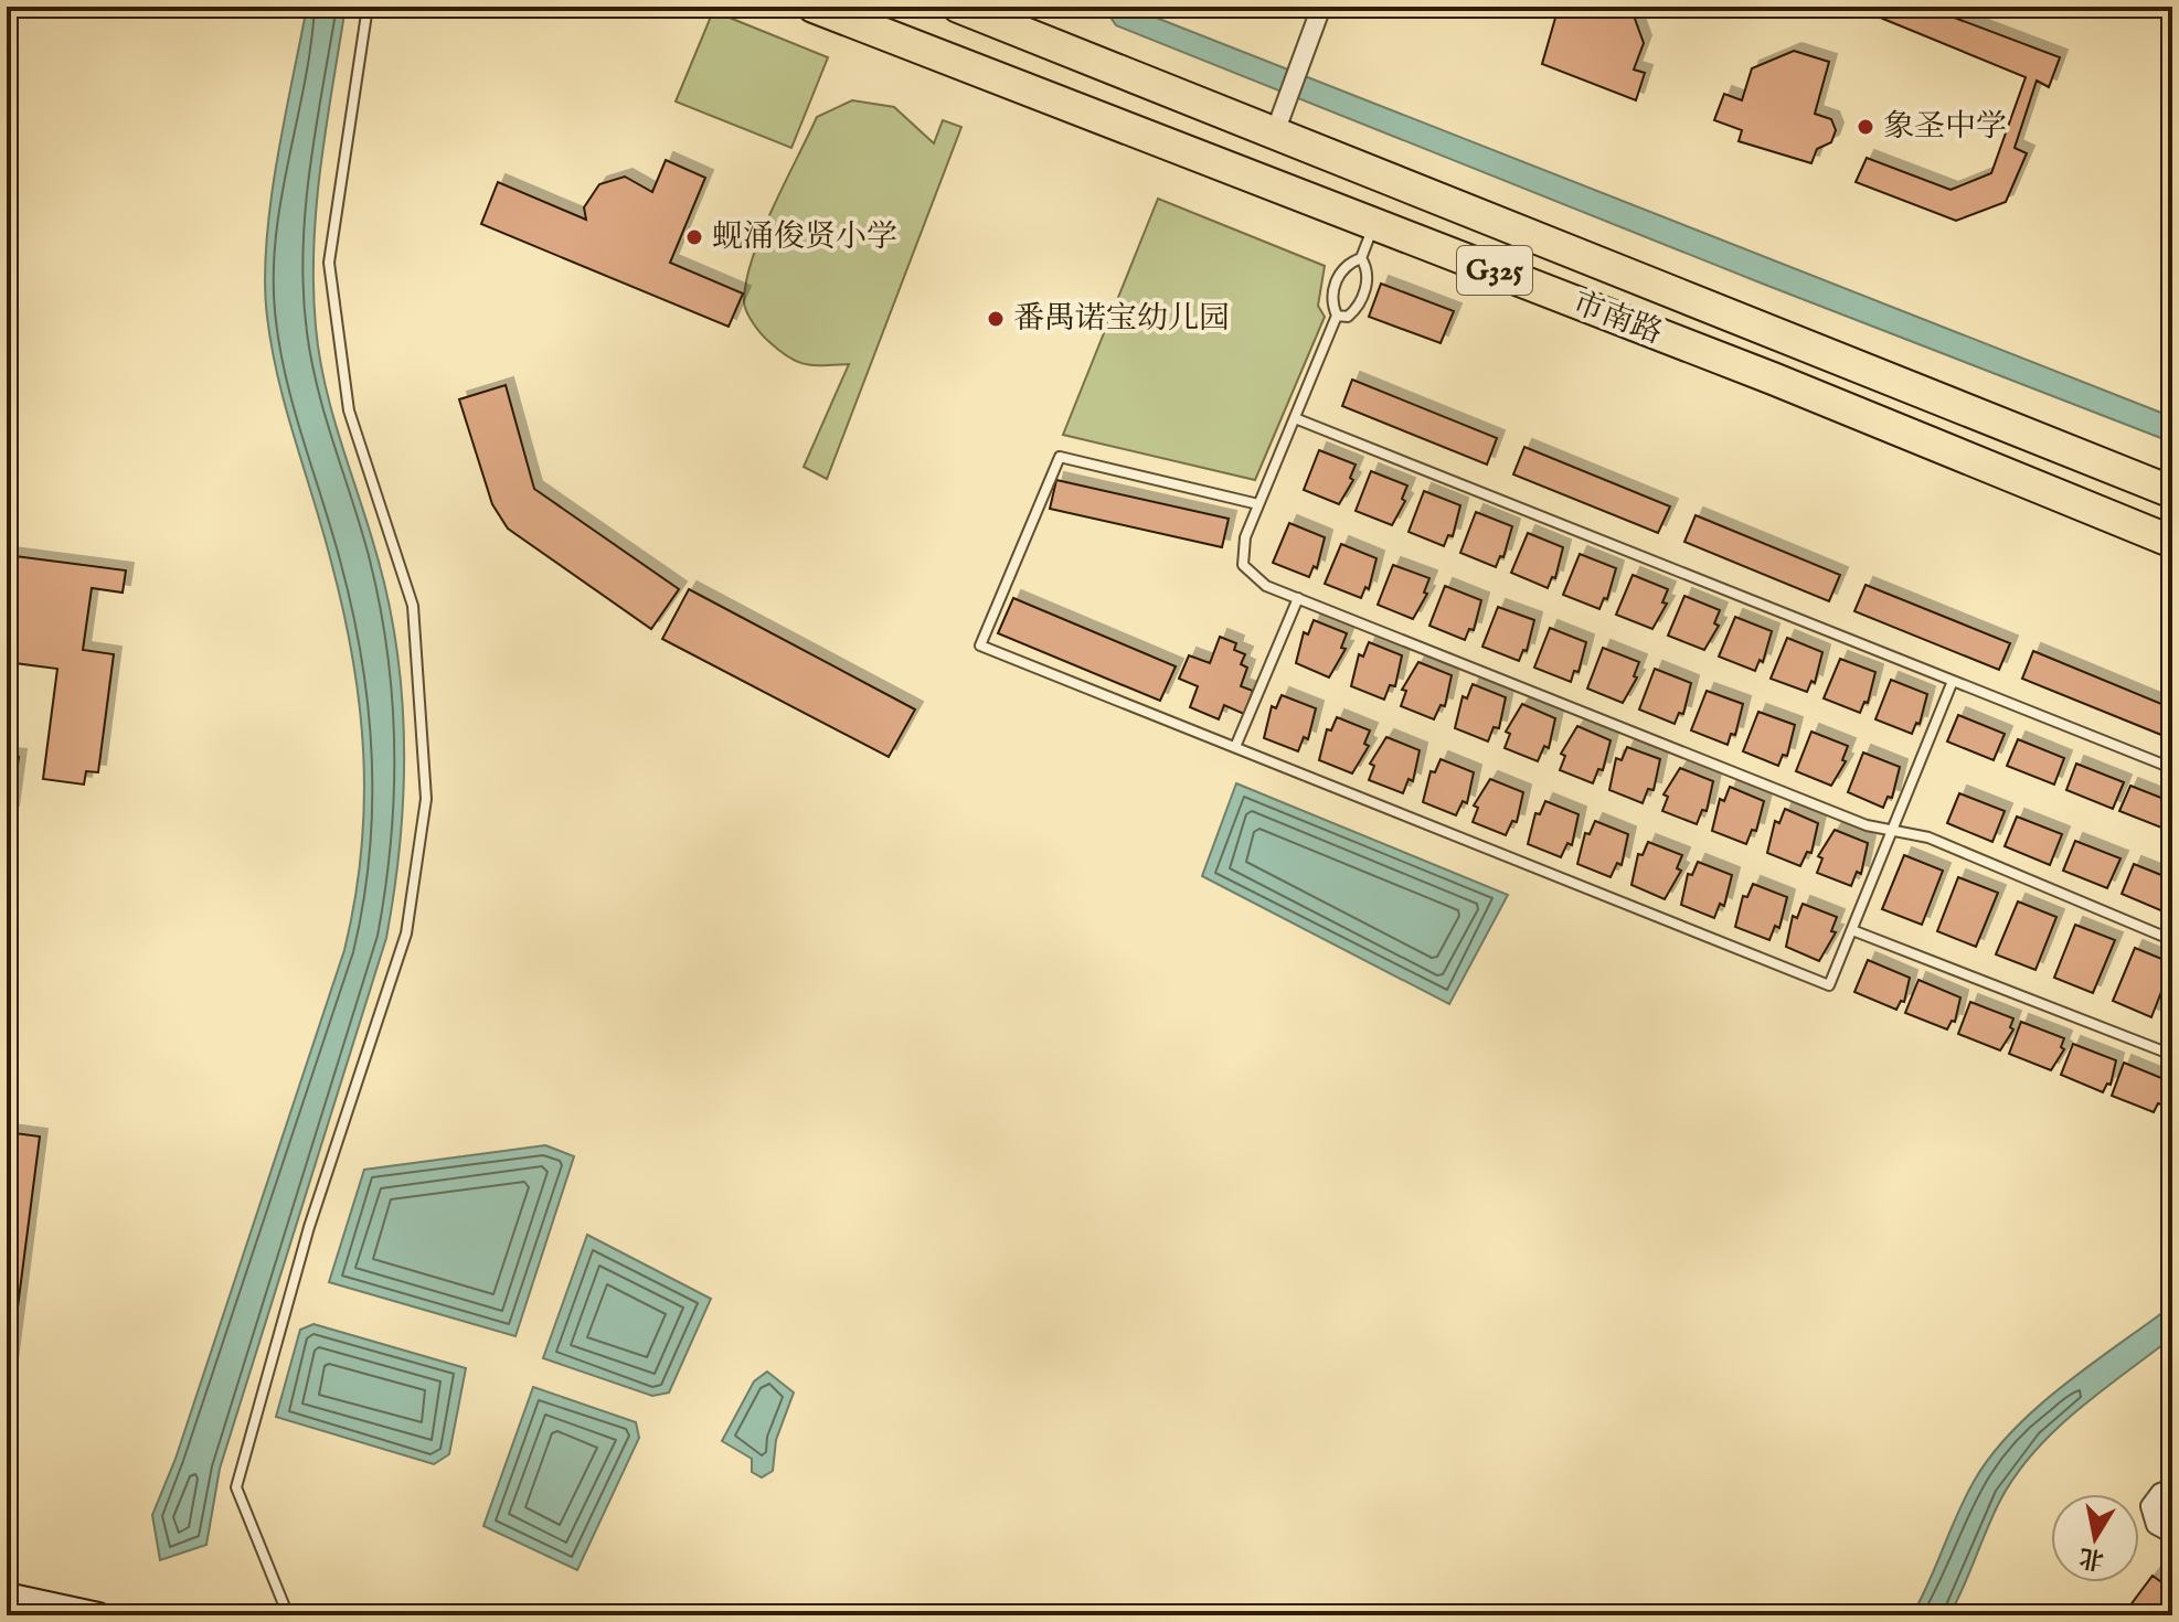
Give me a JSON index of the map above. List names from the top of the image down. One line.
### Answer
{"streets":{"highway":["G325","市南路"]},"places":["象圣中学","蚬涌俊贤小学","番禺诺宝幼儿园"],"north":"bottom"}
